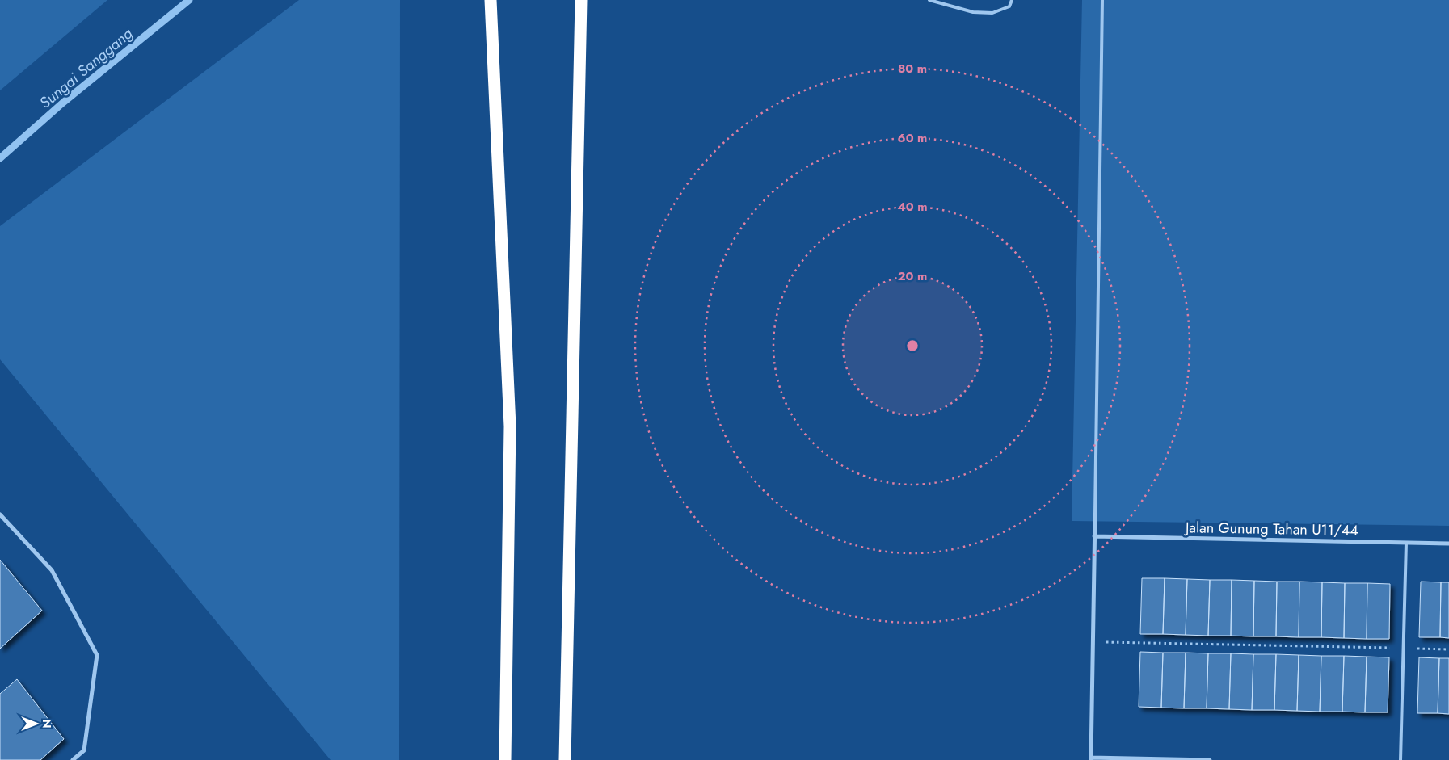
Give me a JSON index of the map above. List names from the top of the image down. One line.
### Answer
{"streets":{"street":["Jalan Gunung Tahan U11/44"]},"water":["Sungai Sanggang"],"north":"right","rings":["80 m","60 m","40 m","20 m"]}
